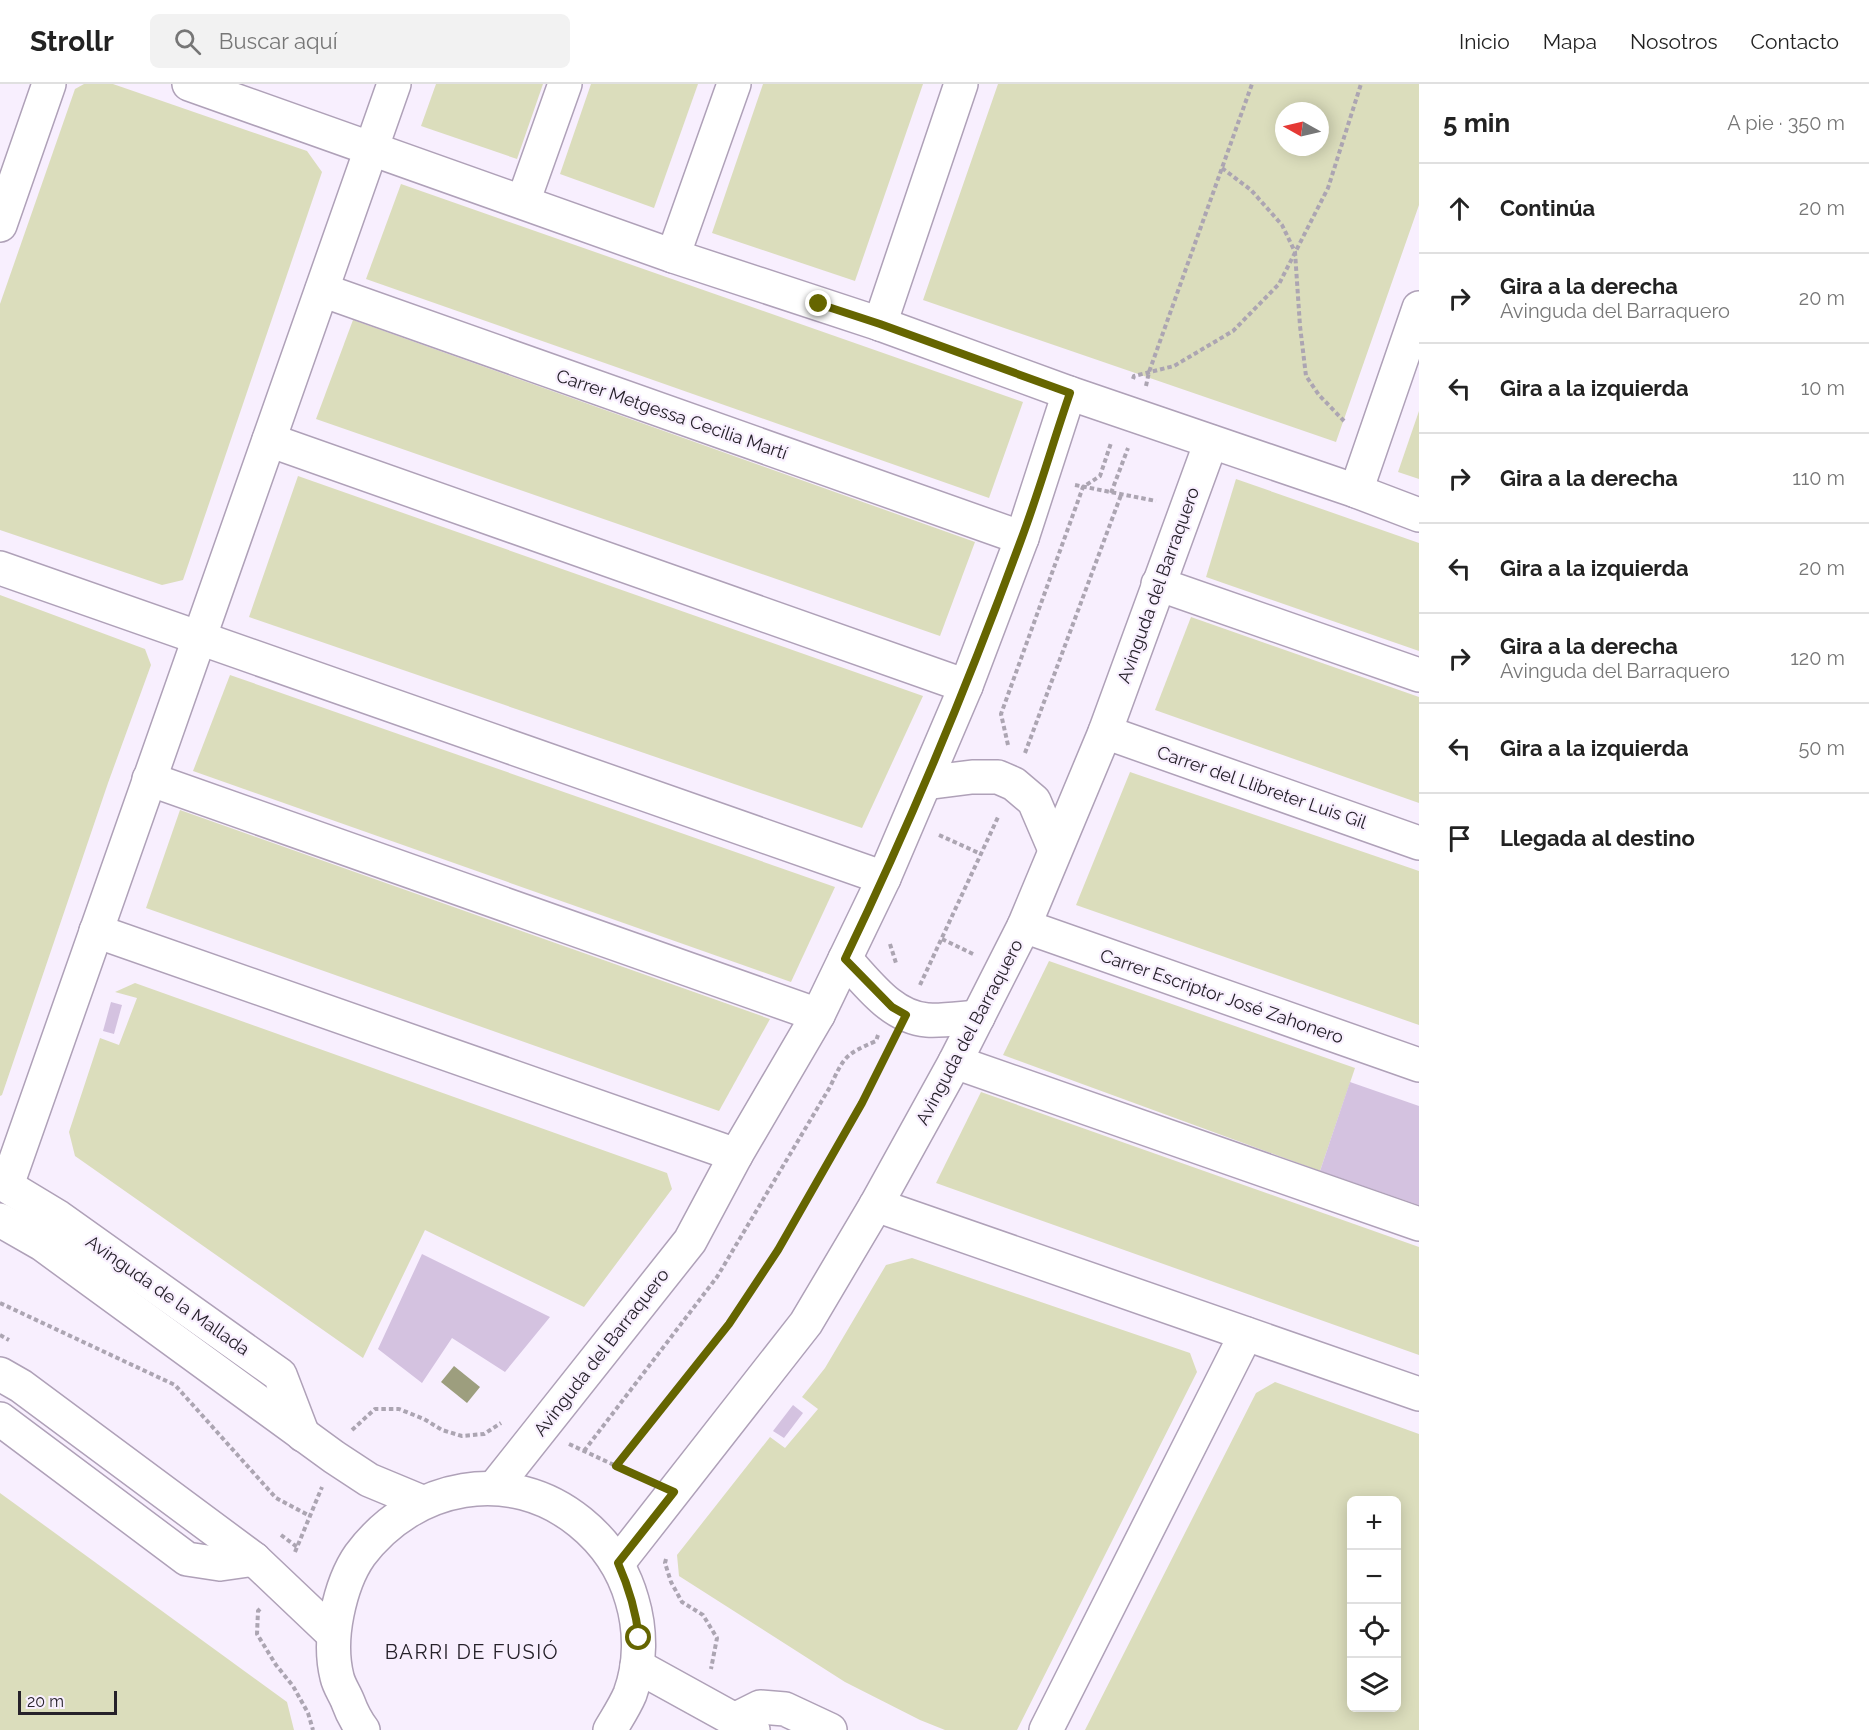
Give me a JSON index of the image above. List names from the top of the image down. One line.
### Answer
{"streets":{"street":["Carrer Metgessa Cecilia Martí","Avinguda del Barraquero","Carrer del Llibreter Luis Gil","Carrer Escriptor José Zahonero","Avinguda de la Mallada"]},"crossings":[["Carrer Metgessa Cecilia Martí","Avinguda del Barraquero"],["Avinguda del Barraquero","Carrer del Llibreter Luis Gil"],["Avinguda del Barraquero","Carrer Escriptor José Zahonero"]],"districts":["BARRI DE FUSIÓ"],"scale_bar":"20 m","north":"left","page":{"header":"Strollr","search":"Buscar aquí","nav":["Inicio","Mapa","Nosotros","Contacto"],"heading":["5 min","A pie · 350 m"],"list":[["Continúa","20 m"],["Gira a la derecha","Avinguda del Barraquero","20 m"],["Gira a la izquierda","10 m"],["Gira a la derecha","110 m"],["Gira a la izquierda","20 m"],["Gira a la derecha","Avinguda del Barraquero","120 m"],["Gira a la izquierda","50 m"],"Llegada al destino"],"map_buttons":["+","−"],"scale":"20 m"}}
